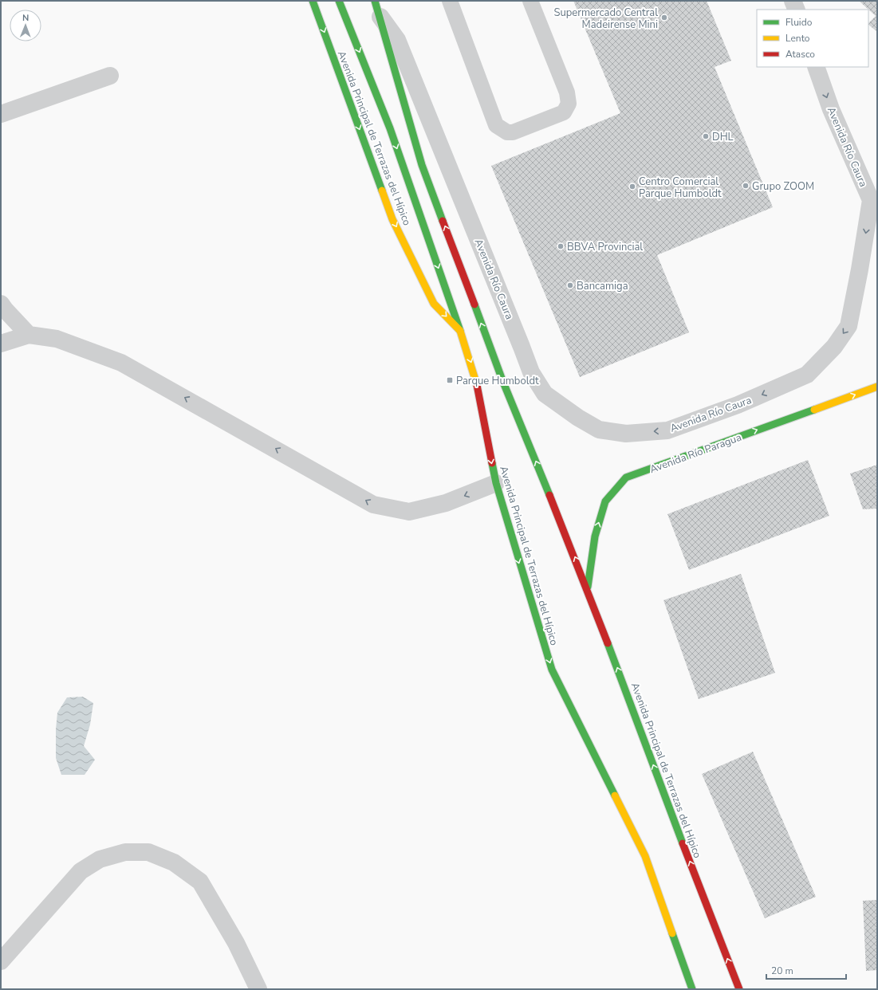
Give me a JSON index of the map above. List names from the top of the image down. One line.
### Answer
{"streets":{"main road":["Avenida Principal de Terrazas del Hípico","Avenida Río Paragua"],"street":["Avenida Río Caura"]},"crossings":[["Avenida Principal de Terrazas del Hípico","Avenida Río Caura"],["Avenida Principal de Terrazas del Hípico","Avenida Río Paragua"]],"one_way":["Avenida Río Paragua"],"places":{"other":["Supermercado Central Madeirense Mini","DHL","Grupo ZOOM","Centro Comercial Parque Humboldt","BBVA Provincial","Bancamiga"],"transit":["Parque Humboldt"]},"legend":["Fluido","Lento","Atasco"],"scale_bar":"20 m","north":"top"}
